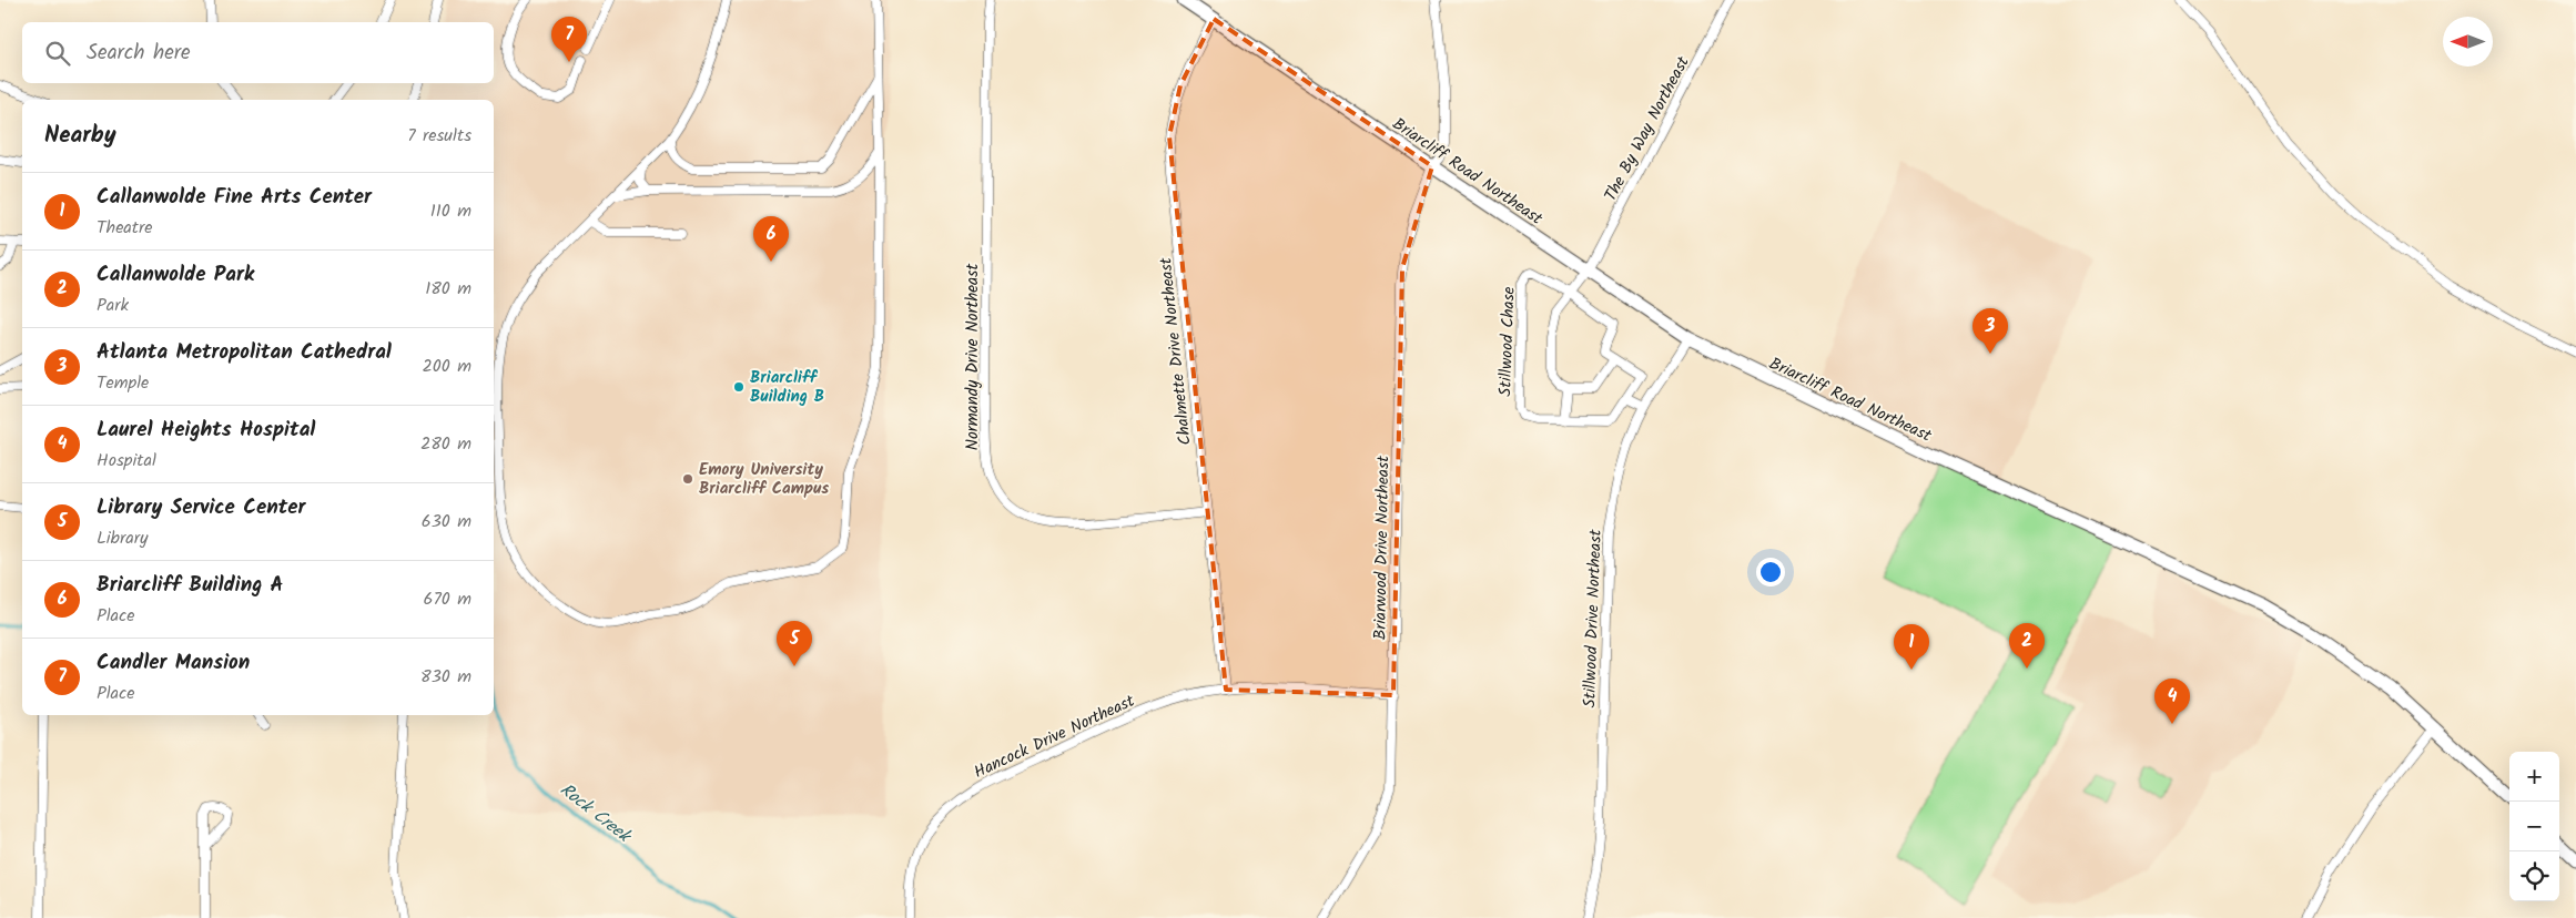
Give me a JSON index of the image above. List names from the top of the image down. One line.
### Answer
{"streets":{"main road":["Briarcliff Road Northeast"],"street":["The By Way Northeast","Stillwood Chase","Chalmette Drive Northeast","Normandy Drive Northeast","Briarwood Drive Northeast","Stillwood Drive Northeast","Hancock Drive Northeast"]},"crossings":[["The By Way Northeast","Briarcliff Road Northeast"],["Briarcliff Road Northeast","Chalmette Drive Northeast"],["Briarcliff Road Northeast","Briarwood Drive Northeast"],["Briarcliff Road Northeast","Stillwood Drive Northeast"],["Chalmette Drive Northeast","Normandy Drive Northeast"],["Chalmette Drive Northeast","Hancock Drive Northeast"],["Briarwood Drive Northeast","Hancock Drive Northeast"]],"water":["Rock Creek"],"places":["Briarcliff Building B","Emory University Briarcliff Campus"],"north":"left","page":{"pins":["7","6","3","5","2","1","4"],"search":"Search here","heading":["Nearby","7 results"],"list":[{"mark":"1","name":"Callanwolde Fine Arts Center","note":"Theatre","value":"110 m"},{"mark":"2","name":"Callanwolde Park","note":"Park","value":"180 m"},{"mark":"3","name":"Atlanta Metropolitan Cathedral","note":"Temple","value":"200 m"},{"mark":"4","name":"Laurel Heights Hospital","note":"Hospital","value":"280 m"},{"mark":"5","name":"Library Service Center","note":"Library","value":"630 m"},{"mark":"6","name":"Briarcliff Building A","note":"Place","value":"670 m"},{"mark":"7","name":"Candler Mansion","note":"Place","value":"830 m"}],"map_buttons":["+","−"]}}
